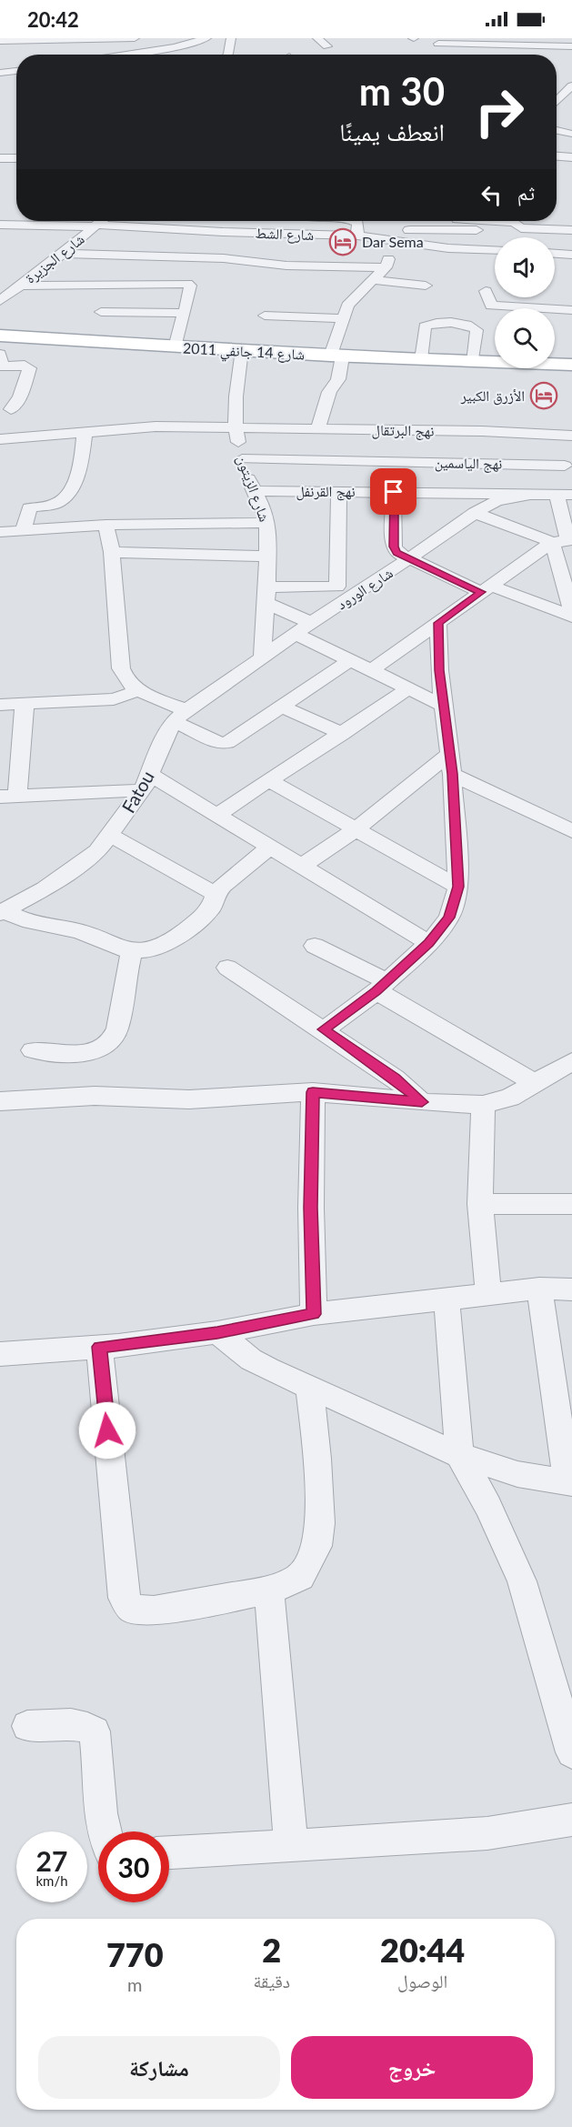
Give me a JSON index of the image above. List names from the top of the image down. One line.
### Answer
{"streets":{"main road":["شارع 14 جانفي 2011"],"street":["شارع الشط","شارع الجزيرة","نهج البرتقال","نهج الياسمين","شارع الزيتون","نهج القرنفل","شارع الورود","Fatou"]},"crossings":[["شارع الشط","شارع الجزيرة"],["شارع 14 جانفي 2011","شارع الزيتون"],["نهج البرتقال","شارع الزيتون"],["نهج الياسمين","شارع الزيتون"],["شارع الزيتون","نهج القرنفل"],["شارع الزيتون","شارع الورود"],["شارع الزيتون","Fatou"],["نهج القرنفل","شارع الورود"],["شارع الورود","Fatou"]],"places":{"hotel":["Dar Sema","الأزرق الكبير"]},"page":{"status":"20:42","turn":["30 m","انعطف يمينًا"],"then":"ثم","speed":"27 km/h","limit":"30","eta":["20:44","الوصول","2","دقيقة","770","m"],"buttons":["خروج","مشاركة"]}}
